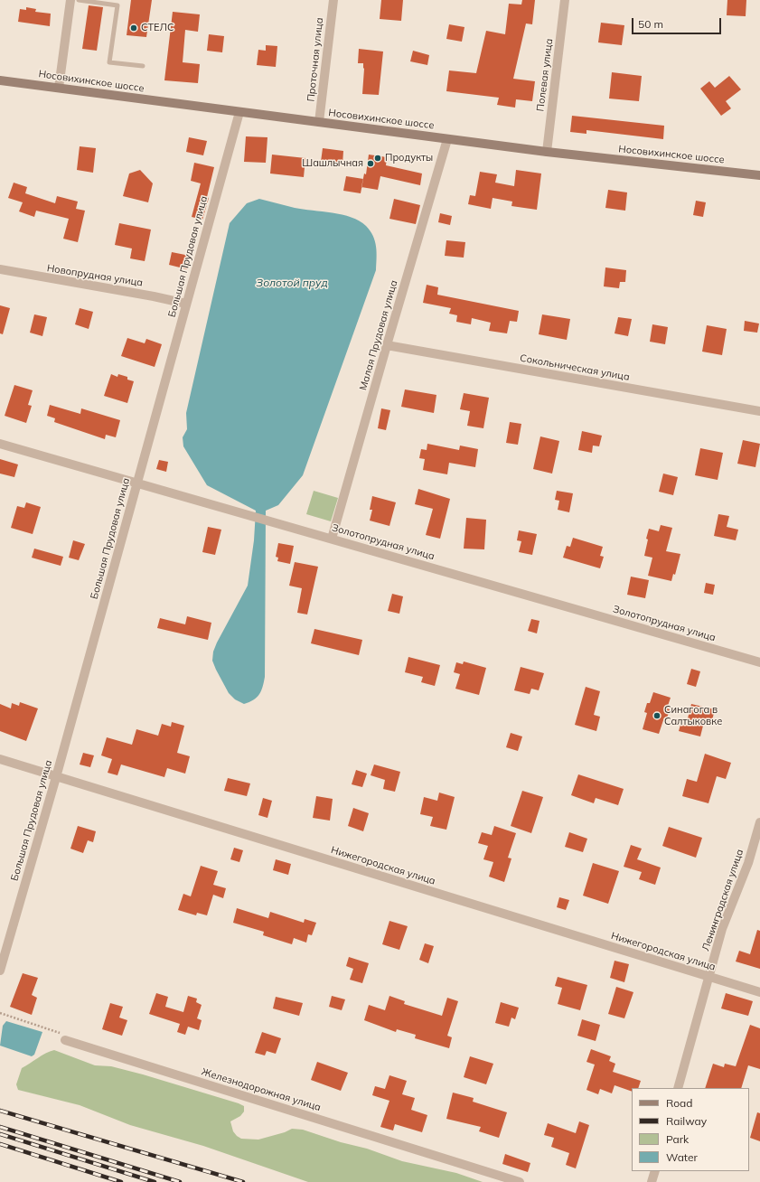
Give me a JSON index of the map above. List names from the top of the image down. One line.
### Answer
{"streets":{"main road":["Носовихинское шоссе"],"street":["Проточная улица","Полевая улица","Большая Прудовая улица","Новопрудная улица","Малая Прудовая улица","Сокольническая улица","Золотопрудная улица","Нижегородская улица","Ленинградская улица","Железнодорожная улица"]},"crossings":[["Проточная улица","Носовихинское шоссе"],["Полевая улица","Носовихинское шоссе"],["Носовихинское шоссе","Большая Прудовая улица"],["Носовихинское шоссе","Малая Прудовая улица"],["Большая Прудовая улица","Новопрудная улица"],["Большая Прудовая улица","Золотопрудная улица"],["Большая Прудовая улица","Нижегородская улица"],["Малая Прудовая улица","Сокольническая улица"],["Малая Прудовая улица","Золотопрудная улица"],["Нижегородская улица","Ленинградская улица"]],"water":["Золотой пруд"],"places":["СТЕЛС","Продукты","Шашлычная","Синагога в Салтыковке"],"legend":["Road","Railway","Park","Water"],"scale_bar":"50 m"}
